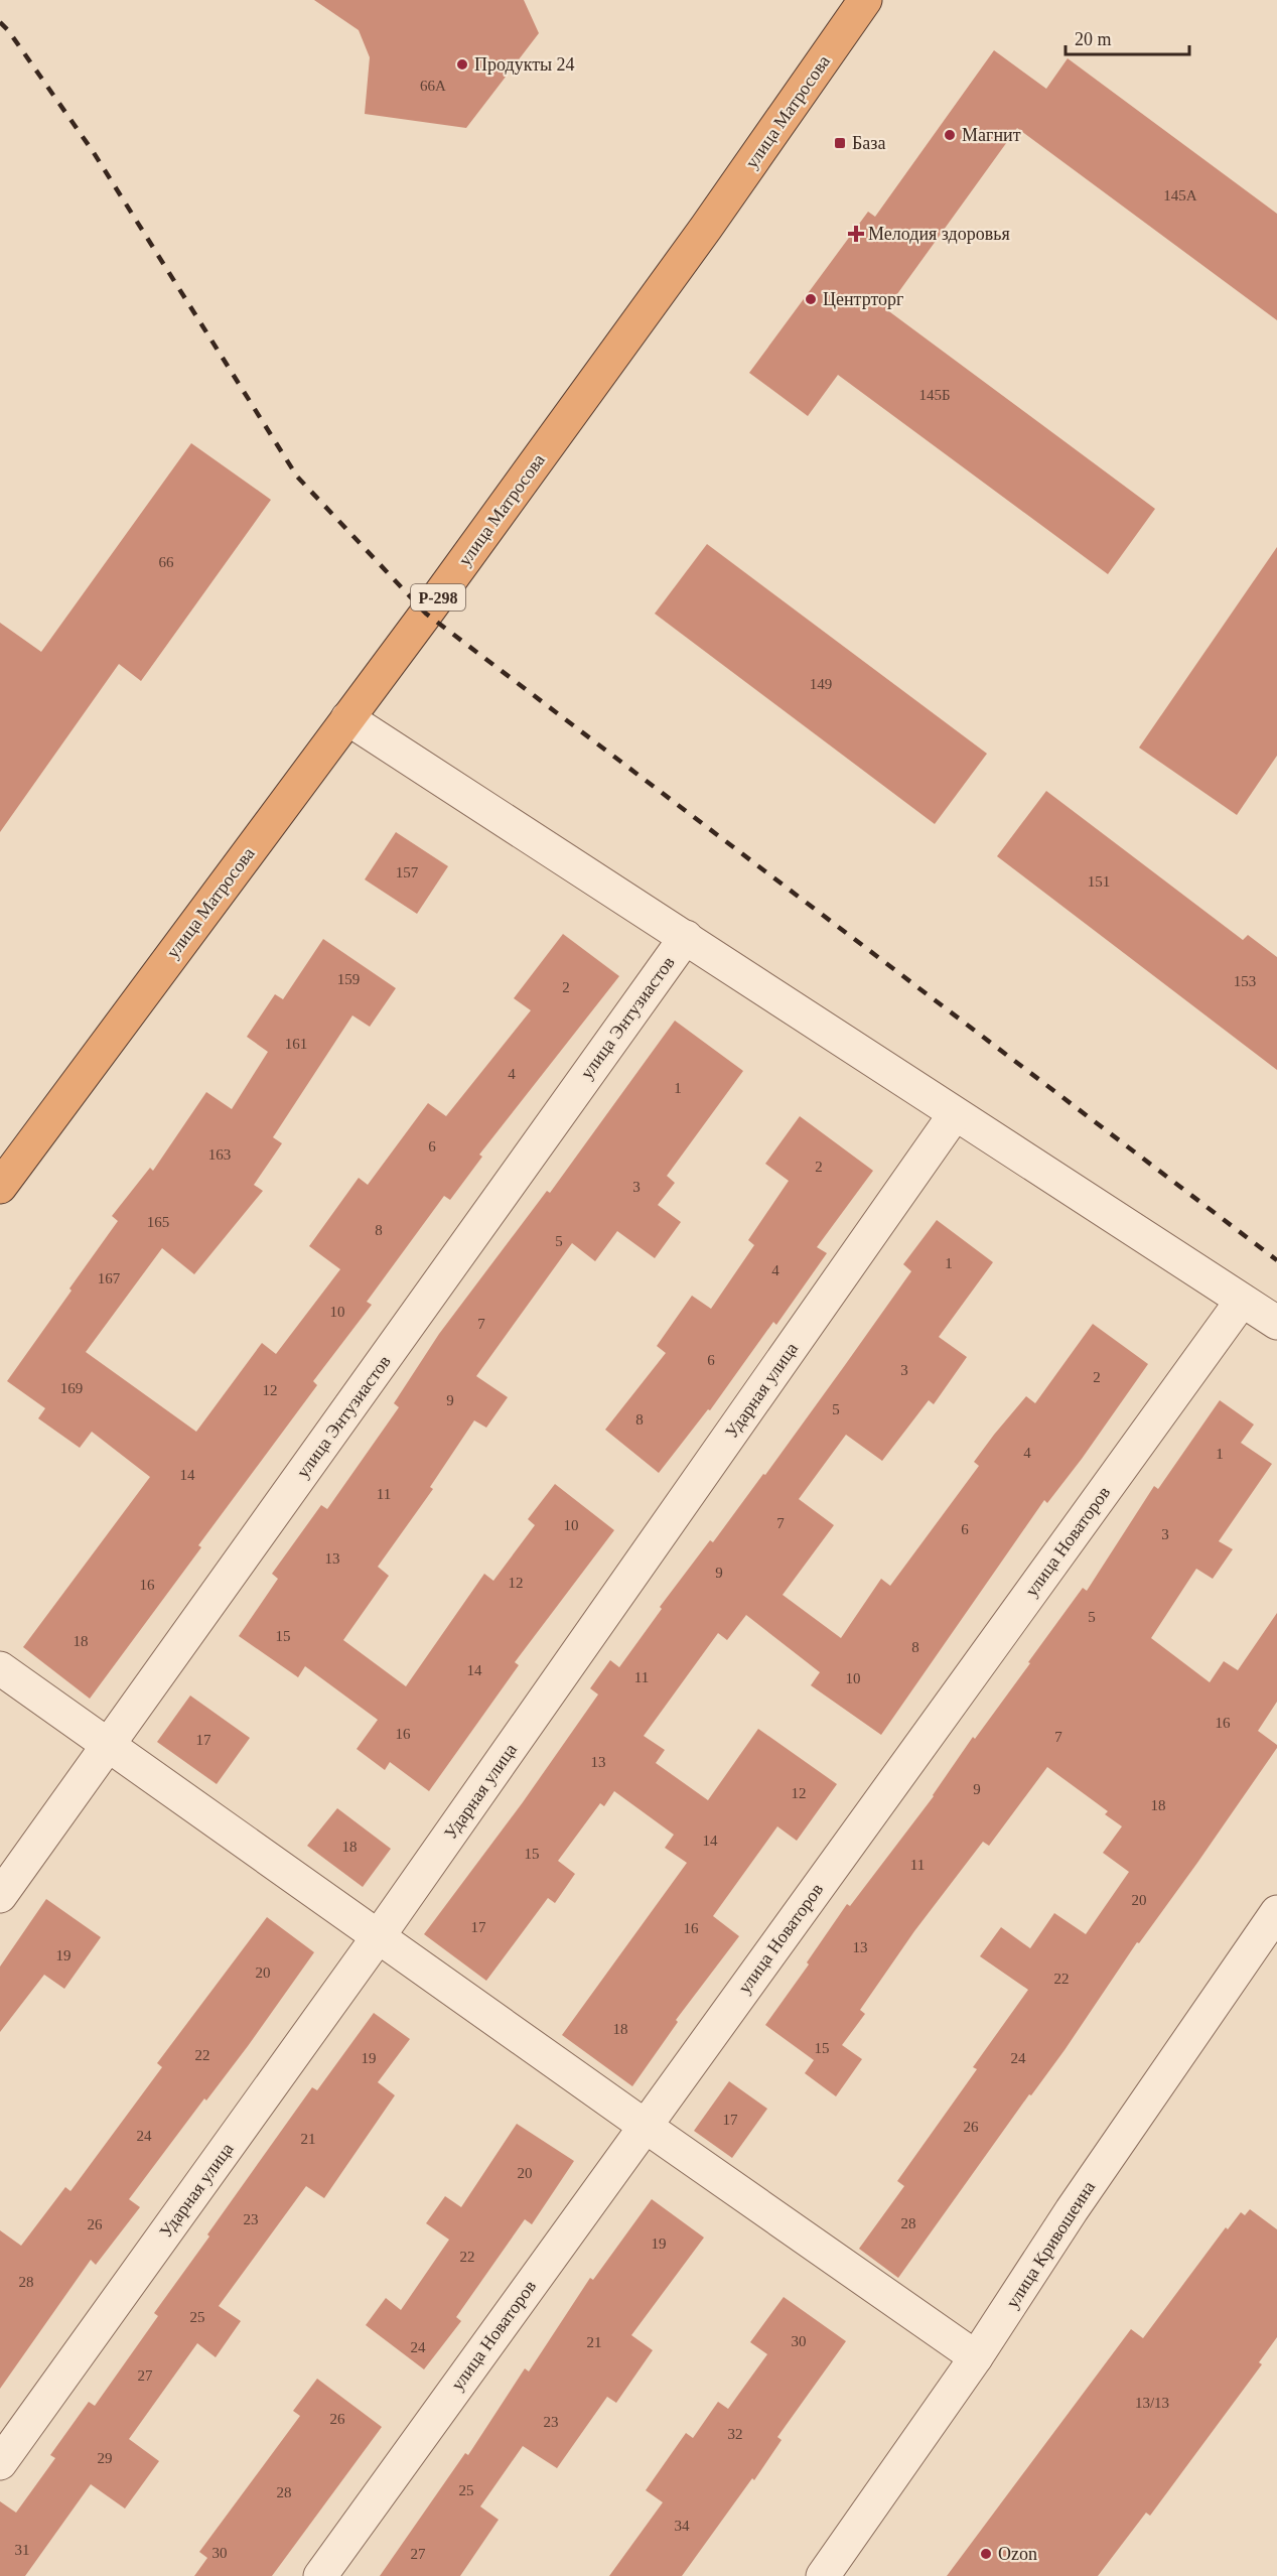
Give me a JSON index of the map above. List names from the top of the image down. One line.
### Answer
{"streets":{"highway":["улица Матросова","Р-298"],"street":["улица Энтузиастов","Ударная улица","улица Новаторов","улица Кривошеина"]},"places":{"other":["Продукты 24","Магнит","Центрторг","Ozon"],"transit":["База"],"health":["Мелодия здоровья"]},"house_numbers":["66А","145А","145Б","66","149","157","151","159","153","2","161","4","1","6","163","2","3","165","8","5","1","4","167","10","7","6","3","2","169","12","9","5","8","4","1","14","11","7","10","6","3","13","9","12","16","5","15","18","8","14","11","10","16","16","7","17","13","9","12","18","14","18","15","11","20","17","16","13","19","20","22","18","15","22","19","24","17","26","24","21","20","23","28","26","19","22","28","25","30","21","24","27","13/13","26","23","32","29","25","28","34","31","30","27"],"scale_bar":"20 m"}
